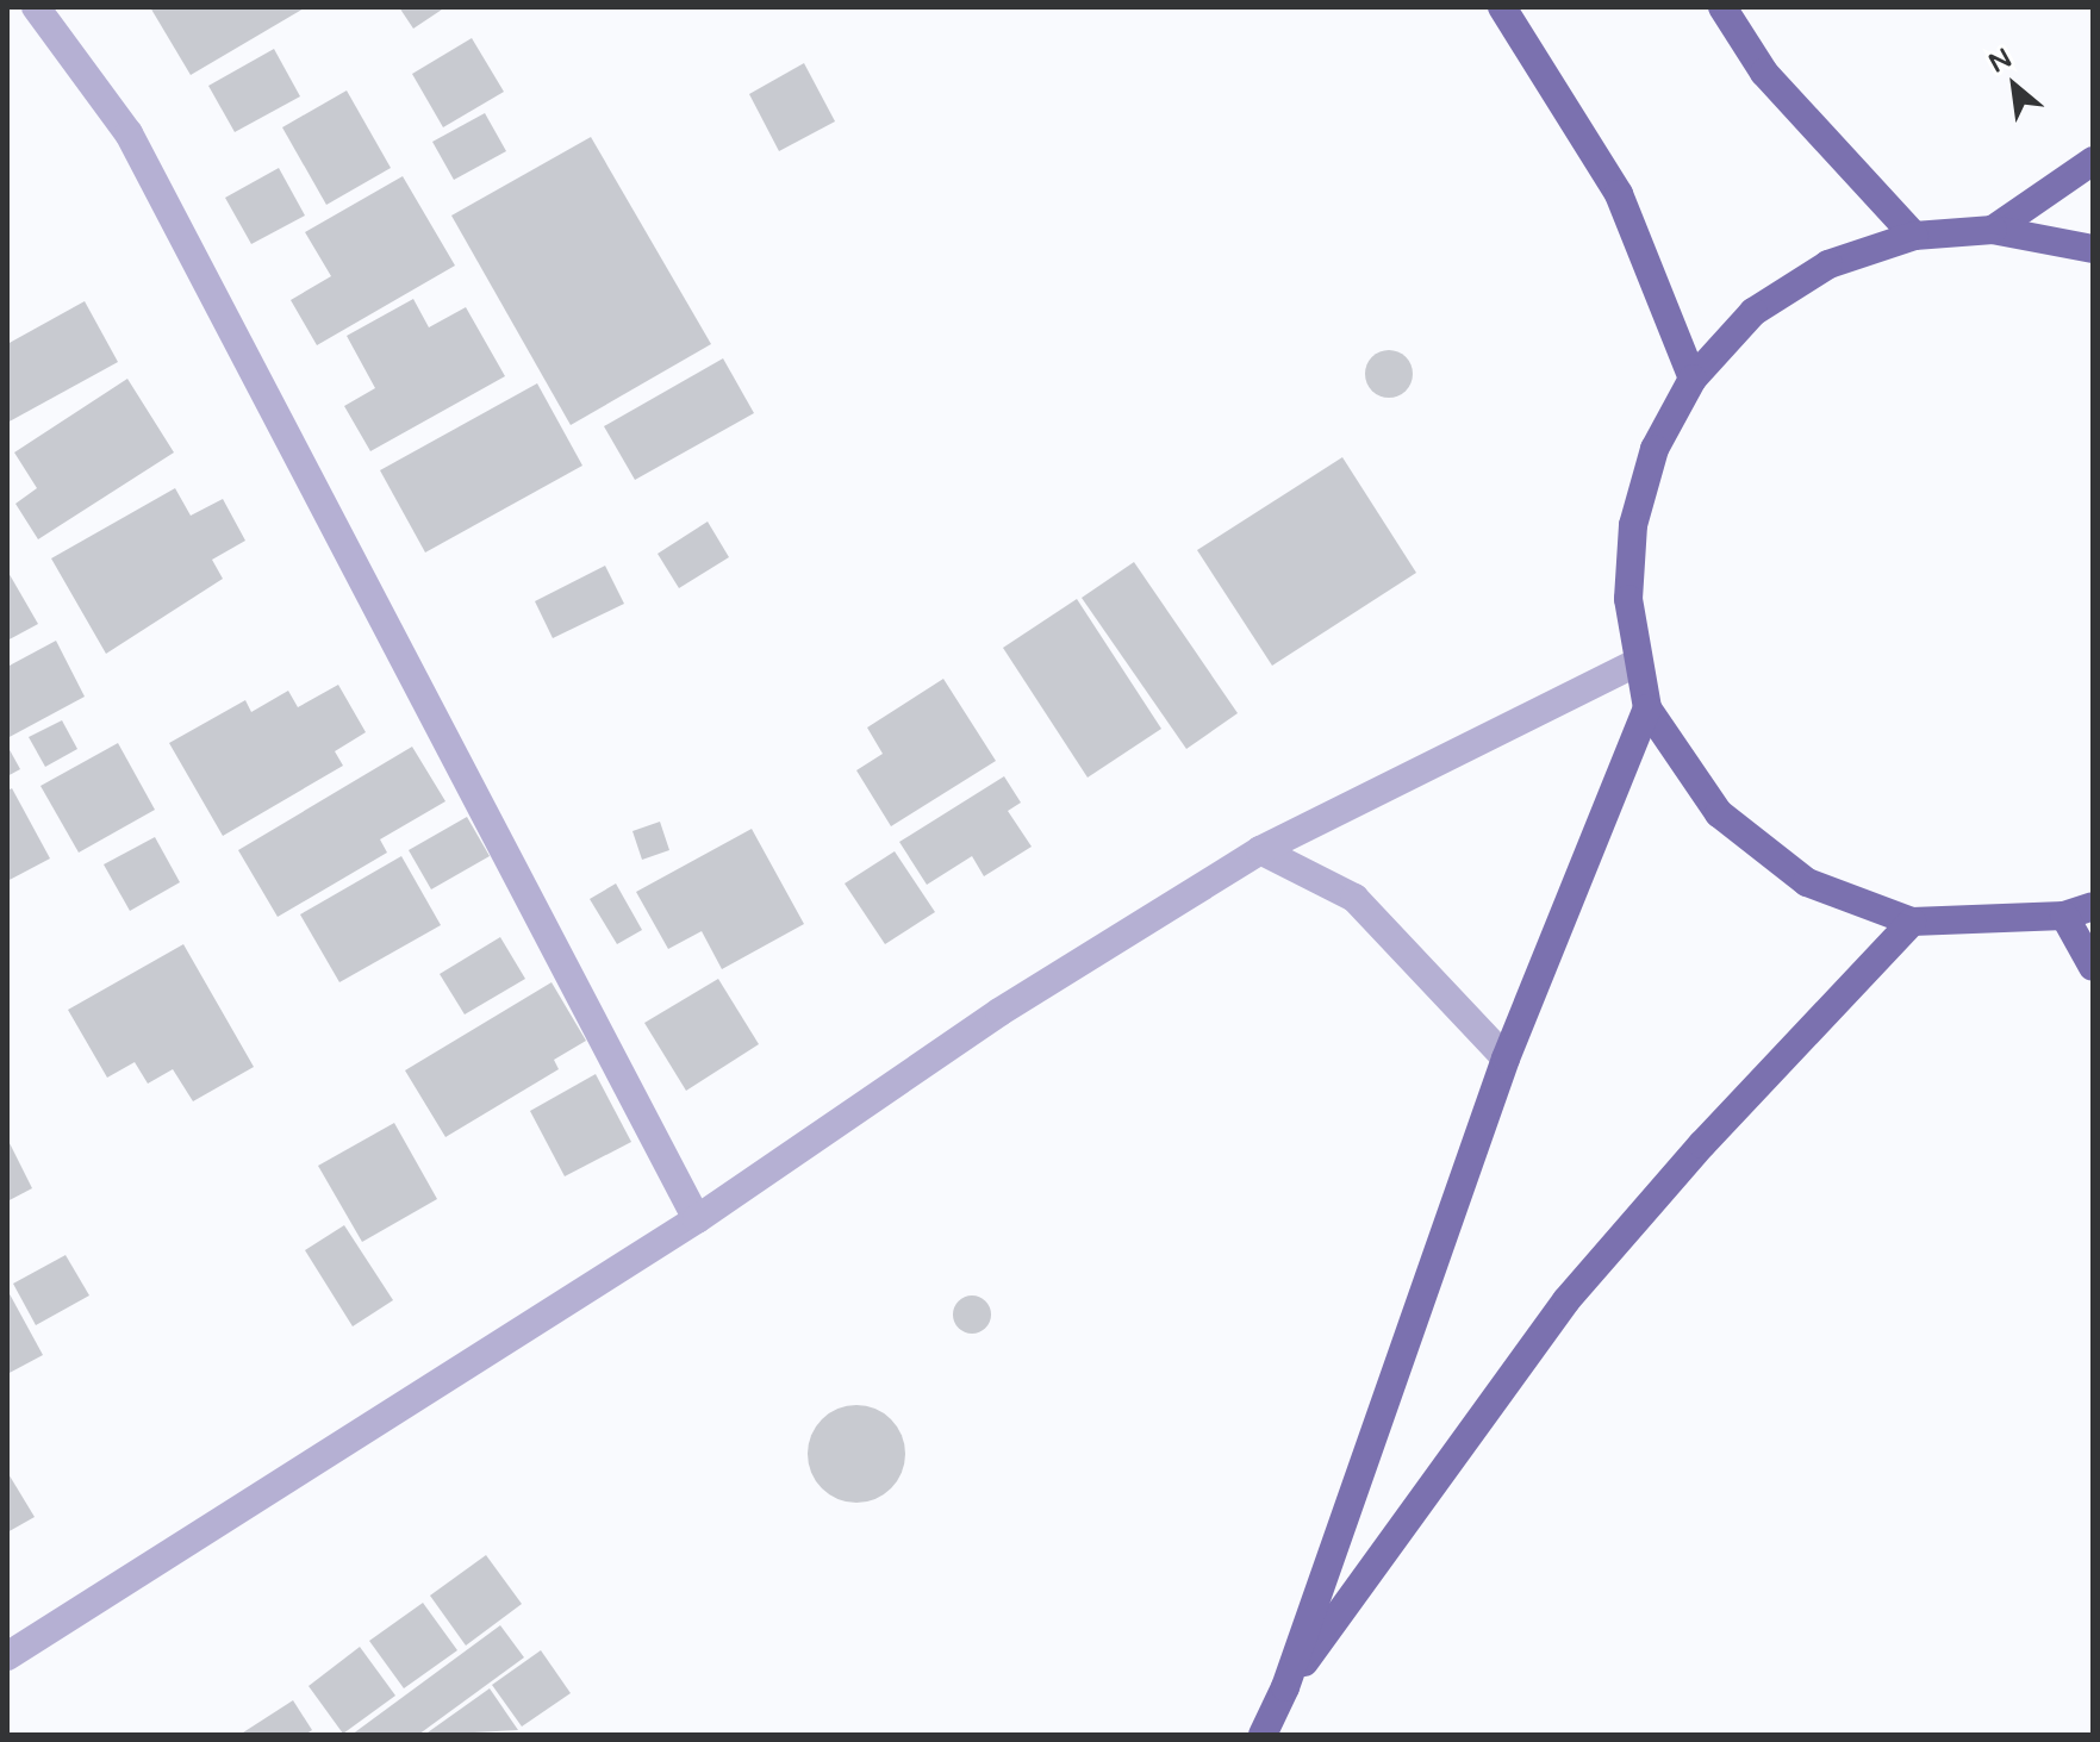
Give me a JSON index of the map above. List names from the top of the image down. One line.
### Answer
{"north":"top left"}
